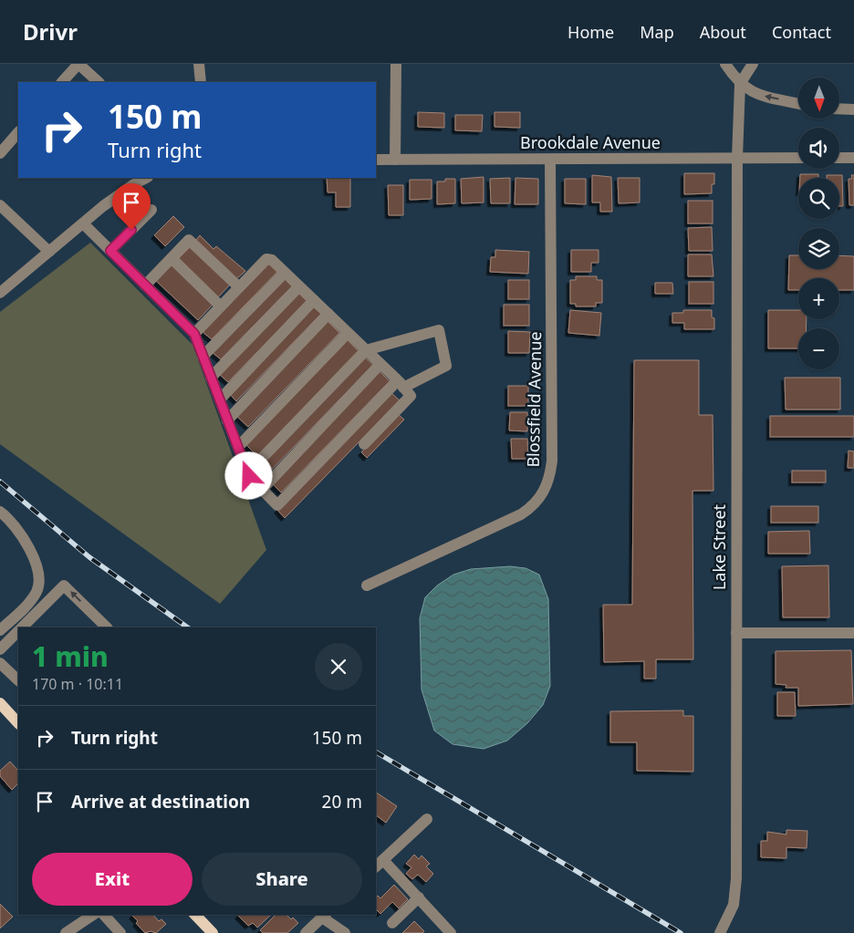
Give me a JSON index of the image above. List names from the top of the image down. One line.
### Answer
{"streets":{"street":["Brookdale Avenue","Blossfield Avenue","Lake Street"]},"crossings":[["Brookdale Avenue","Blossfield Avenue"],["Brookdale Avenue","Lake Street"]],"north":"bottom","page":{"header":"Drivr","nav":["Home","Map","About","Contact"],"map_buttons":["+","−"],"turn":["150 m","Turn right"],"heading":["1 min","170 m · 10:11"],"list":[{"name":"Turn right","value":"150 m"},{"name":"Arrive at destination","value":"20 m"}],"buttons":["Exit","Share"]}}
